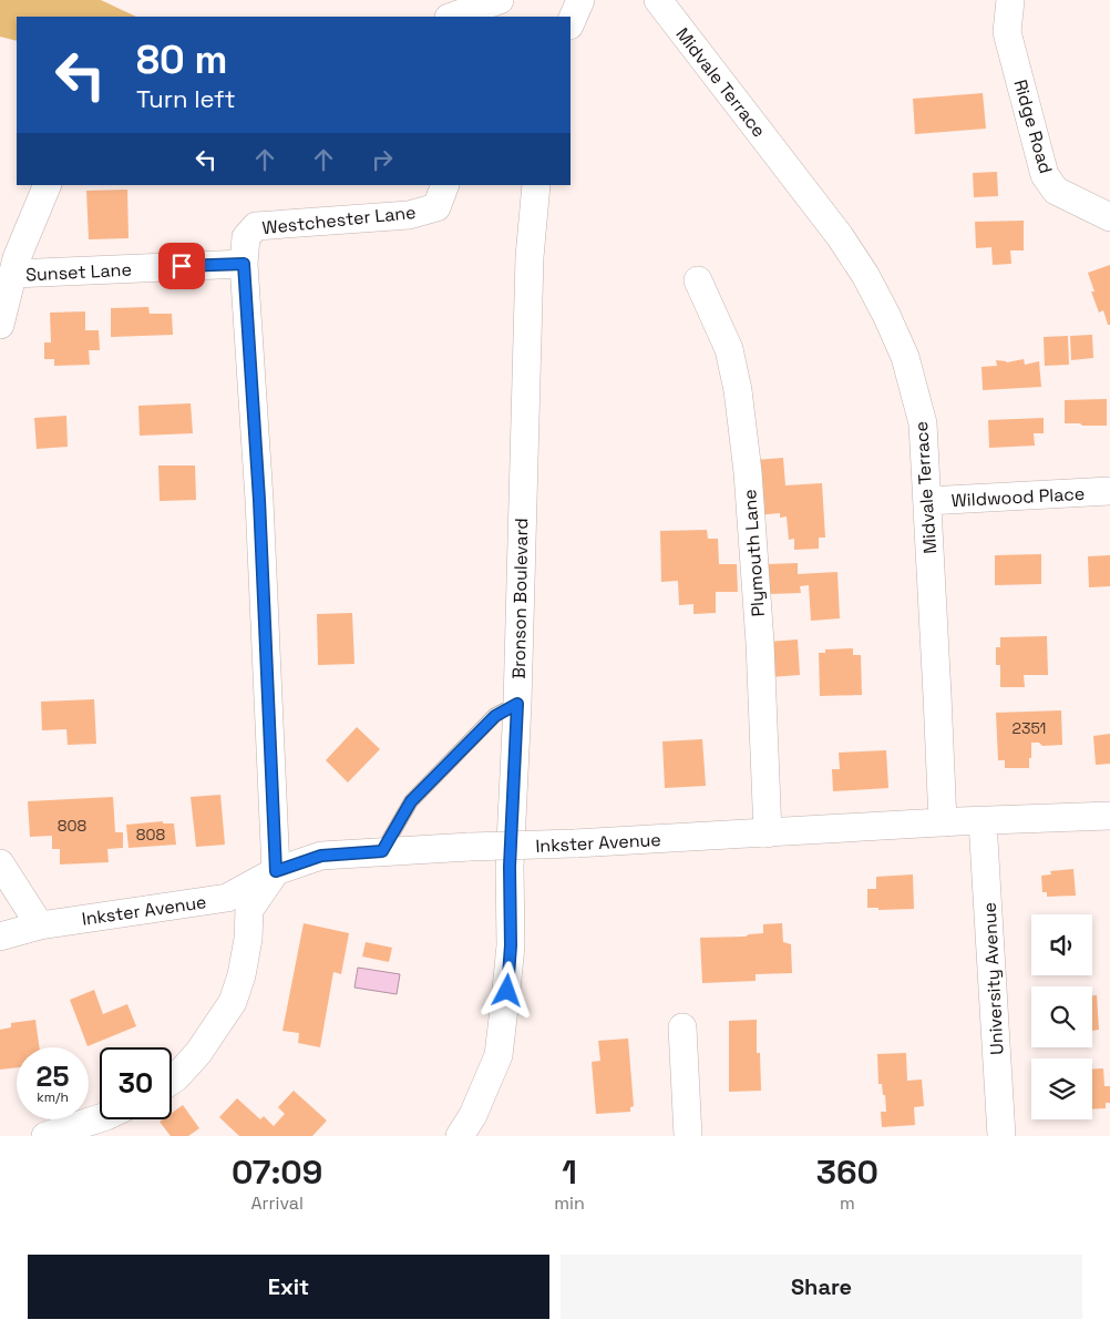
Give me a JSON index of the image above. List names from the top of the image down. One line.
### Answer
{"streets":{"street":["Midvale Terrace","Ridge Road","Westchester Lane","Sunset Lane","Wildwood Place","Plymouth Lane","Bronson Boulevard","Inkster Avenue","University Avenue"]},"crossings":[["Midvale Terrace","Wildwood Place"],["Midvale Terrace","Inkster Avenue"],["Westchester Lane","Sunset Lane"],["Westchester Lane","Inkster Avenue"],["Plymouth Lane","Inkster Avenue"],["Inkster Avenue","University Avenue"]],"house_numbers":["2351","808","808"],"page":{"turn":["80 m","Turn left"],"speed":"25 km/h","limit":"30","eta":["07:09","Arrival","1","min","360","m"],"buttons":["Exit","Share"]}}
